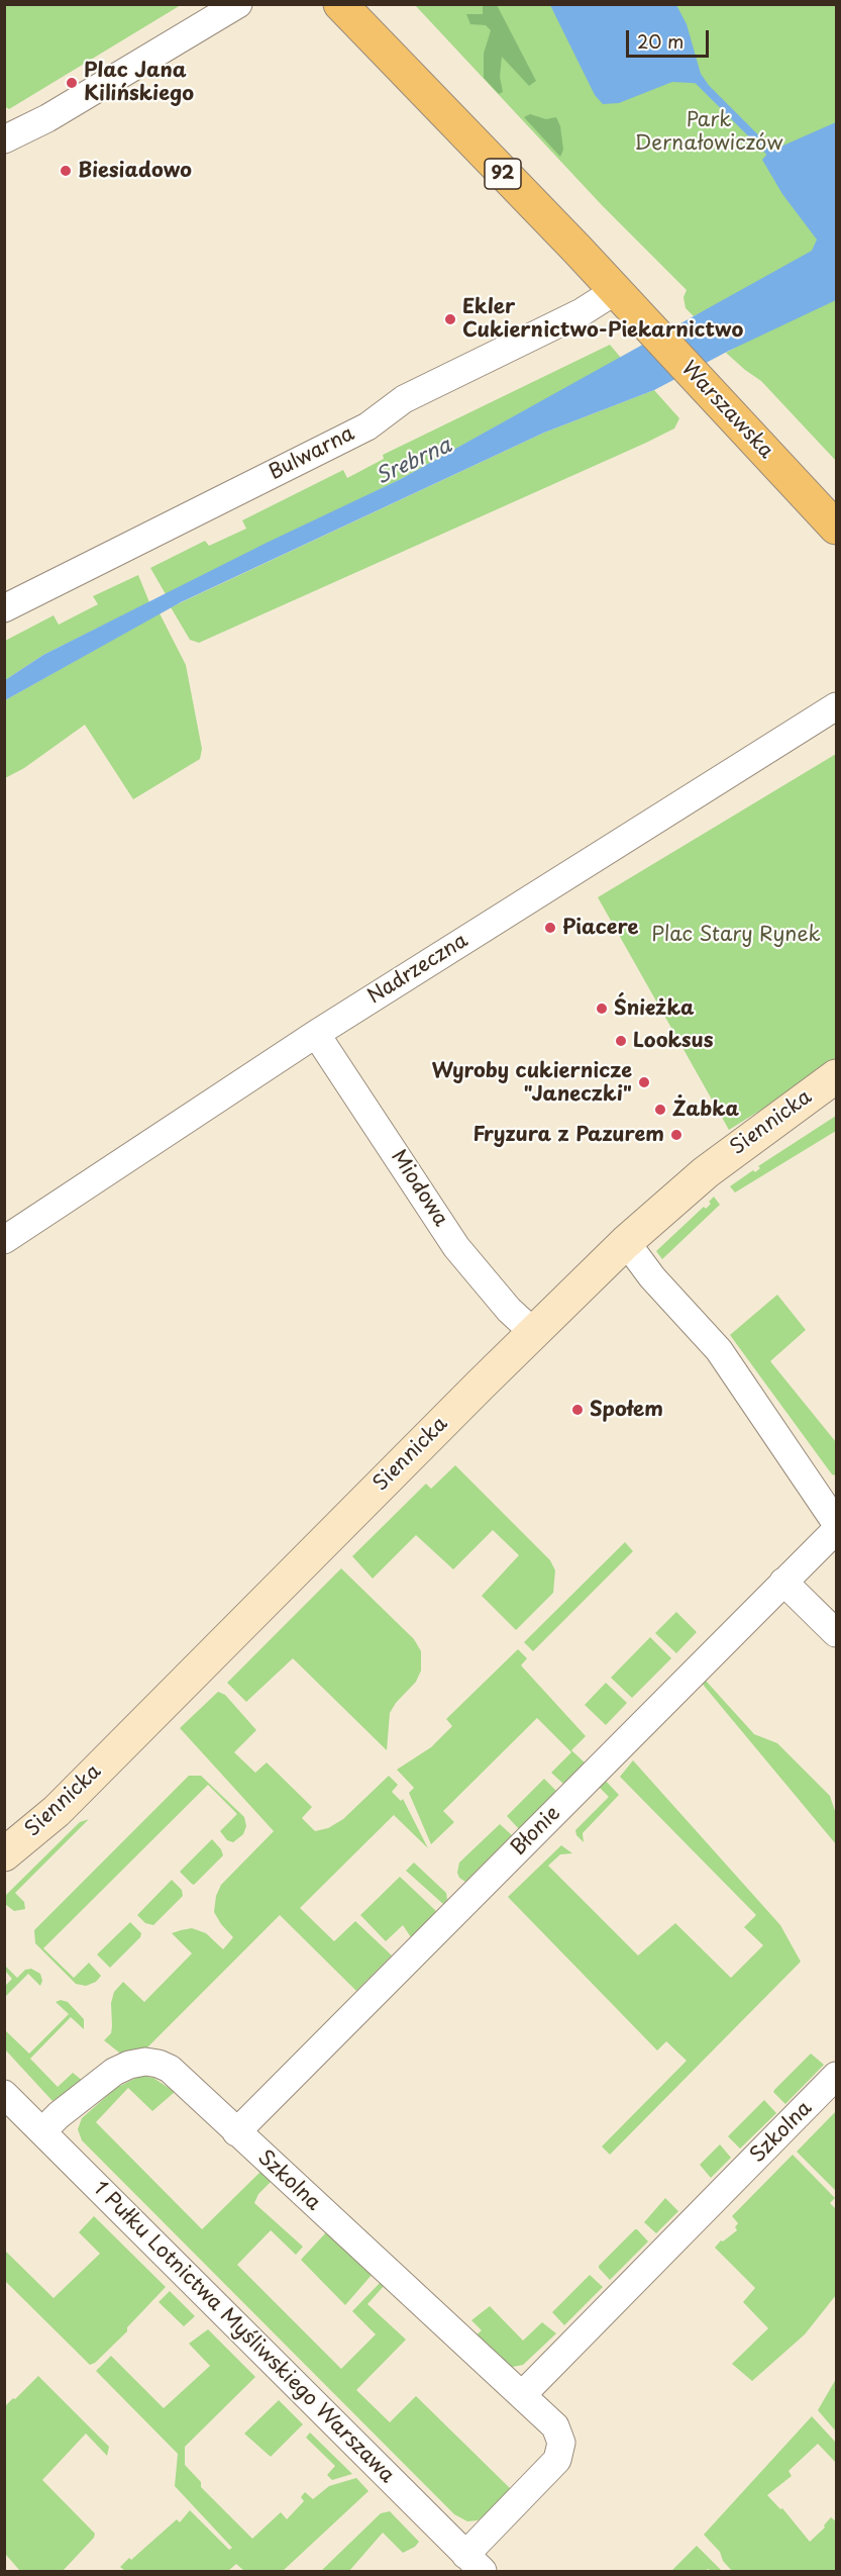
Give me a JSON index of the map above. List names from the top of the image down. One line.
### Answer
{"streets":{"main road":["92","Warszawska","Siennicka"],"street":["Bulwarna","Nadrzeczna","Miodowa","Błonie","Szkolna","1 Pułku Lotnictwa Myśliwskiego Warszawa"]},"crossings":[["Warszawska","Bulwarna"],["Nadrzeczna","Miodowa"],["Siennicka","Miodowa"],["Błonie","Szkolna"],["Szkolna","1 Pułku Lotnictwa Myśliwskiego Warszawa"]],"water":["Srebrna"],"parks":["Park Dernałowiczów","Plac Stary Rynek"],"places":["Plac Jana Kilińskiego","Biesiadowo","Ekler Cukiernictwo-Piekarnictwo","Piacere","Śnieżka","Looksus","Wyroby cukiernicze \"Janeczki\"","Żabka","Fryzura z Pazurem","Społem"],"scale_bar":"20 m"}
